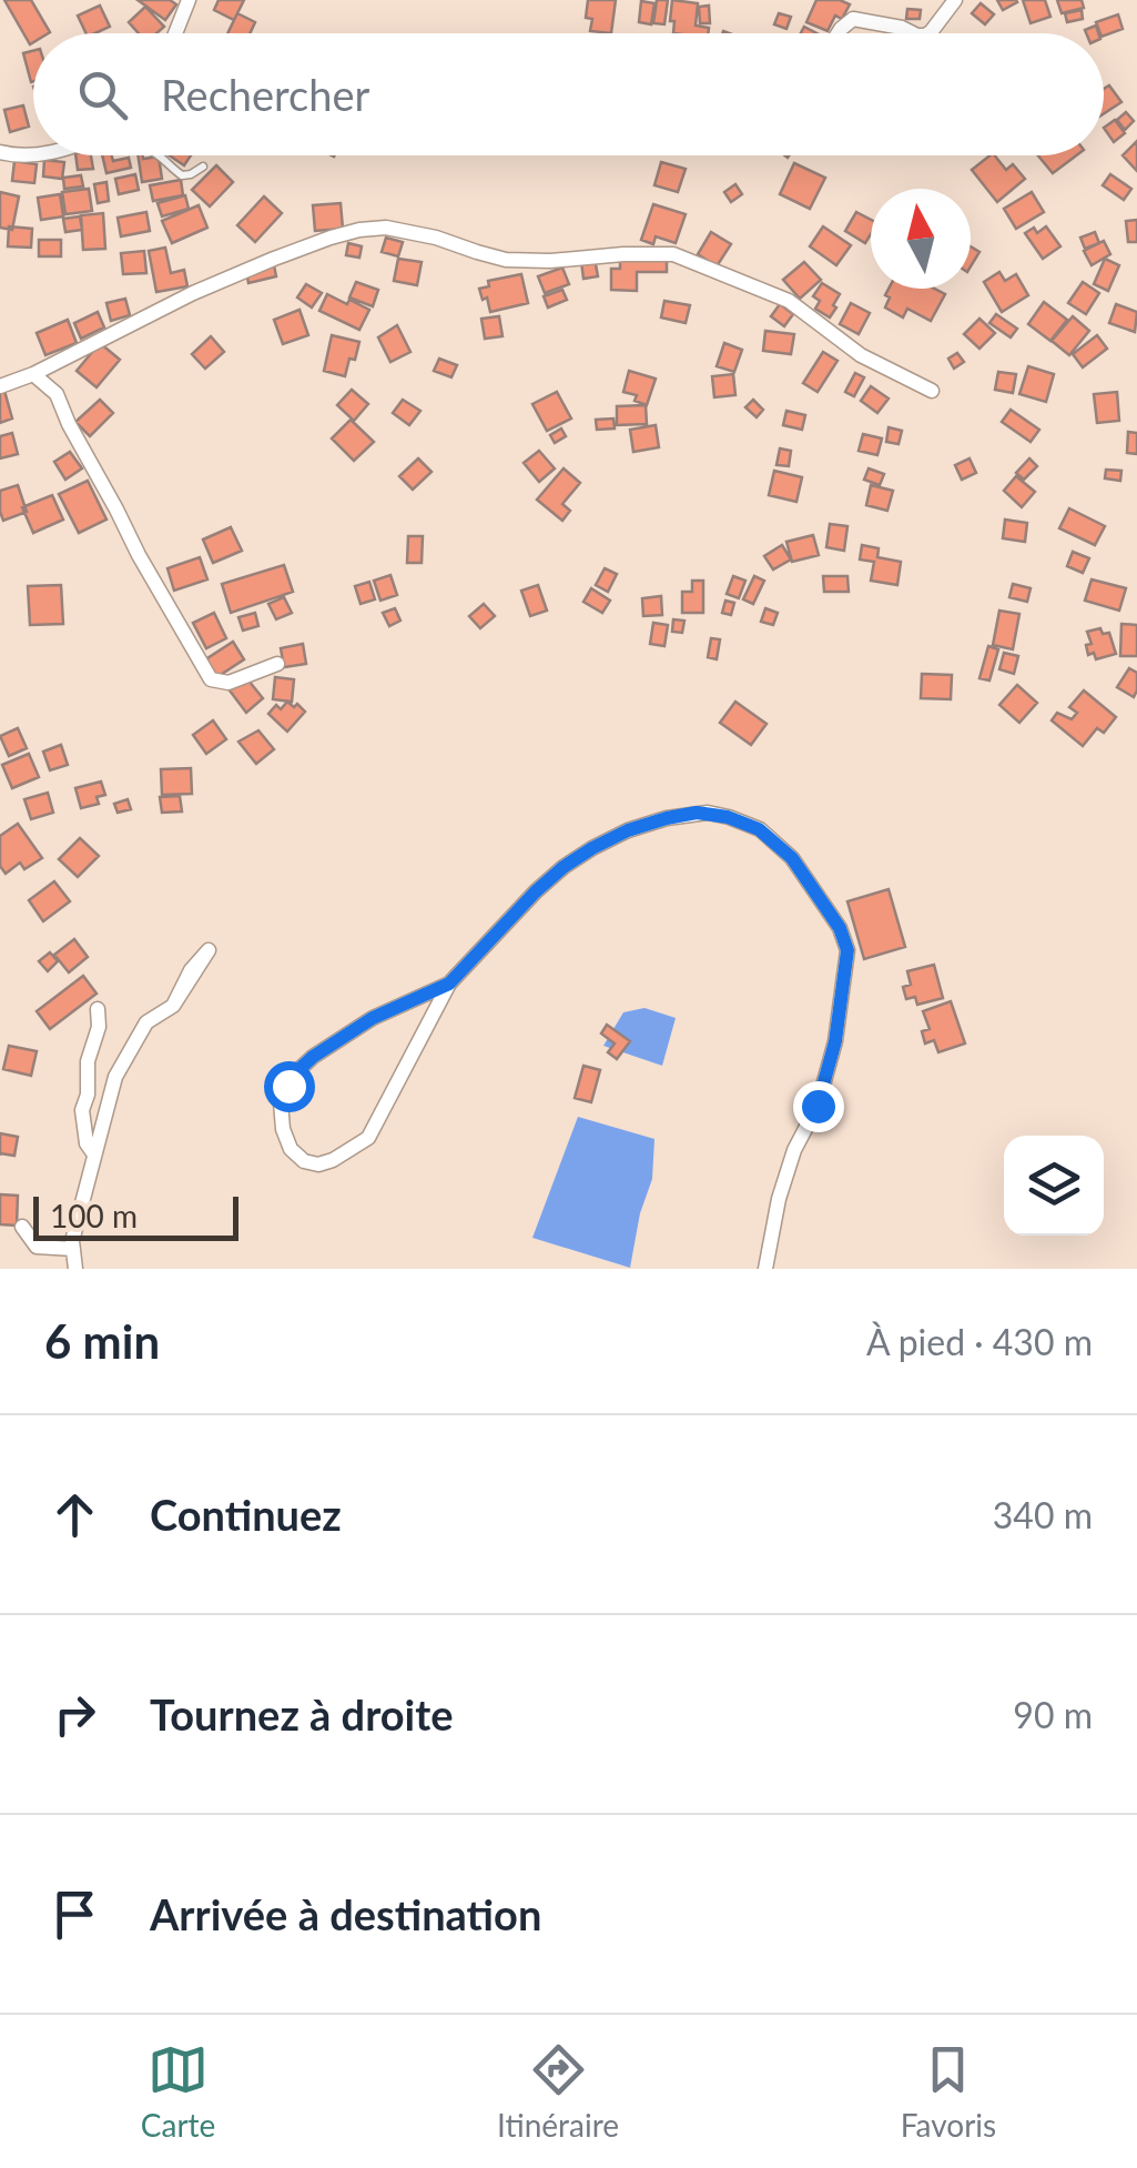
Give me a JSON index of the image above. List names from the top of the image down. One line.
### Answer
{"scale_bar":"100 m","north":"top","page":{"search":"Rechercher","scale":"100 m","heading":["6 min","À pied · 430 m"],"list":[["Continuez","340 m"],["Tournez à droite","90 m"],"Arrivée à destination"],"nav":["Carte","Itinéraire","Favoris"]}}
